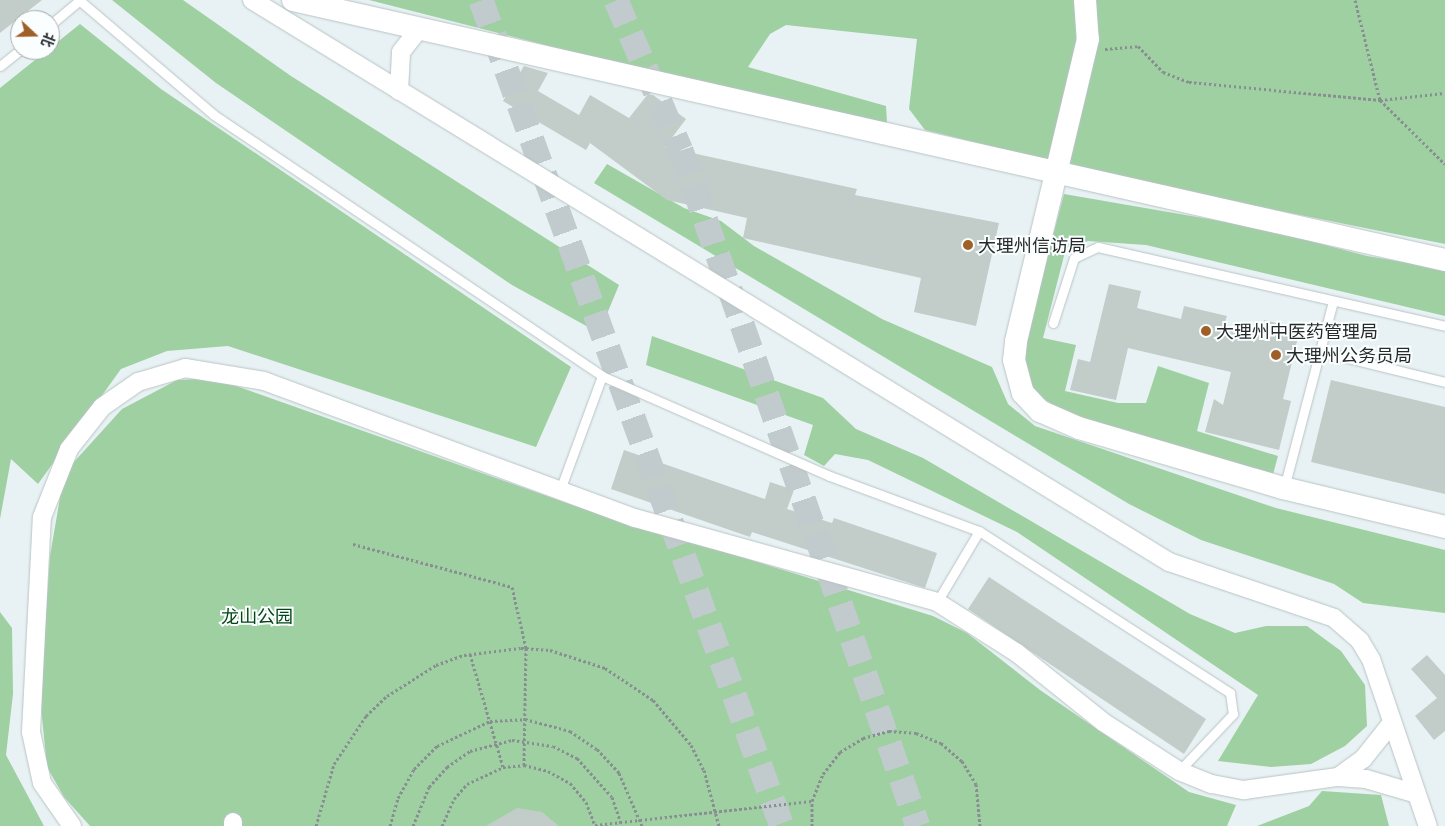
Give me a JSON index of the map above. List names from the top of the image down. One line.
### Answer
{"parks":["龙山公园"],"places":["大理州信访局","大理州中医药管理局","大理州公务员局"],"north":"right"}
